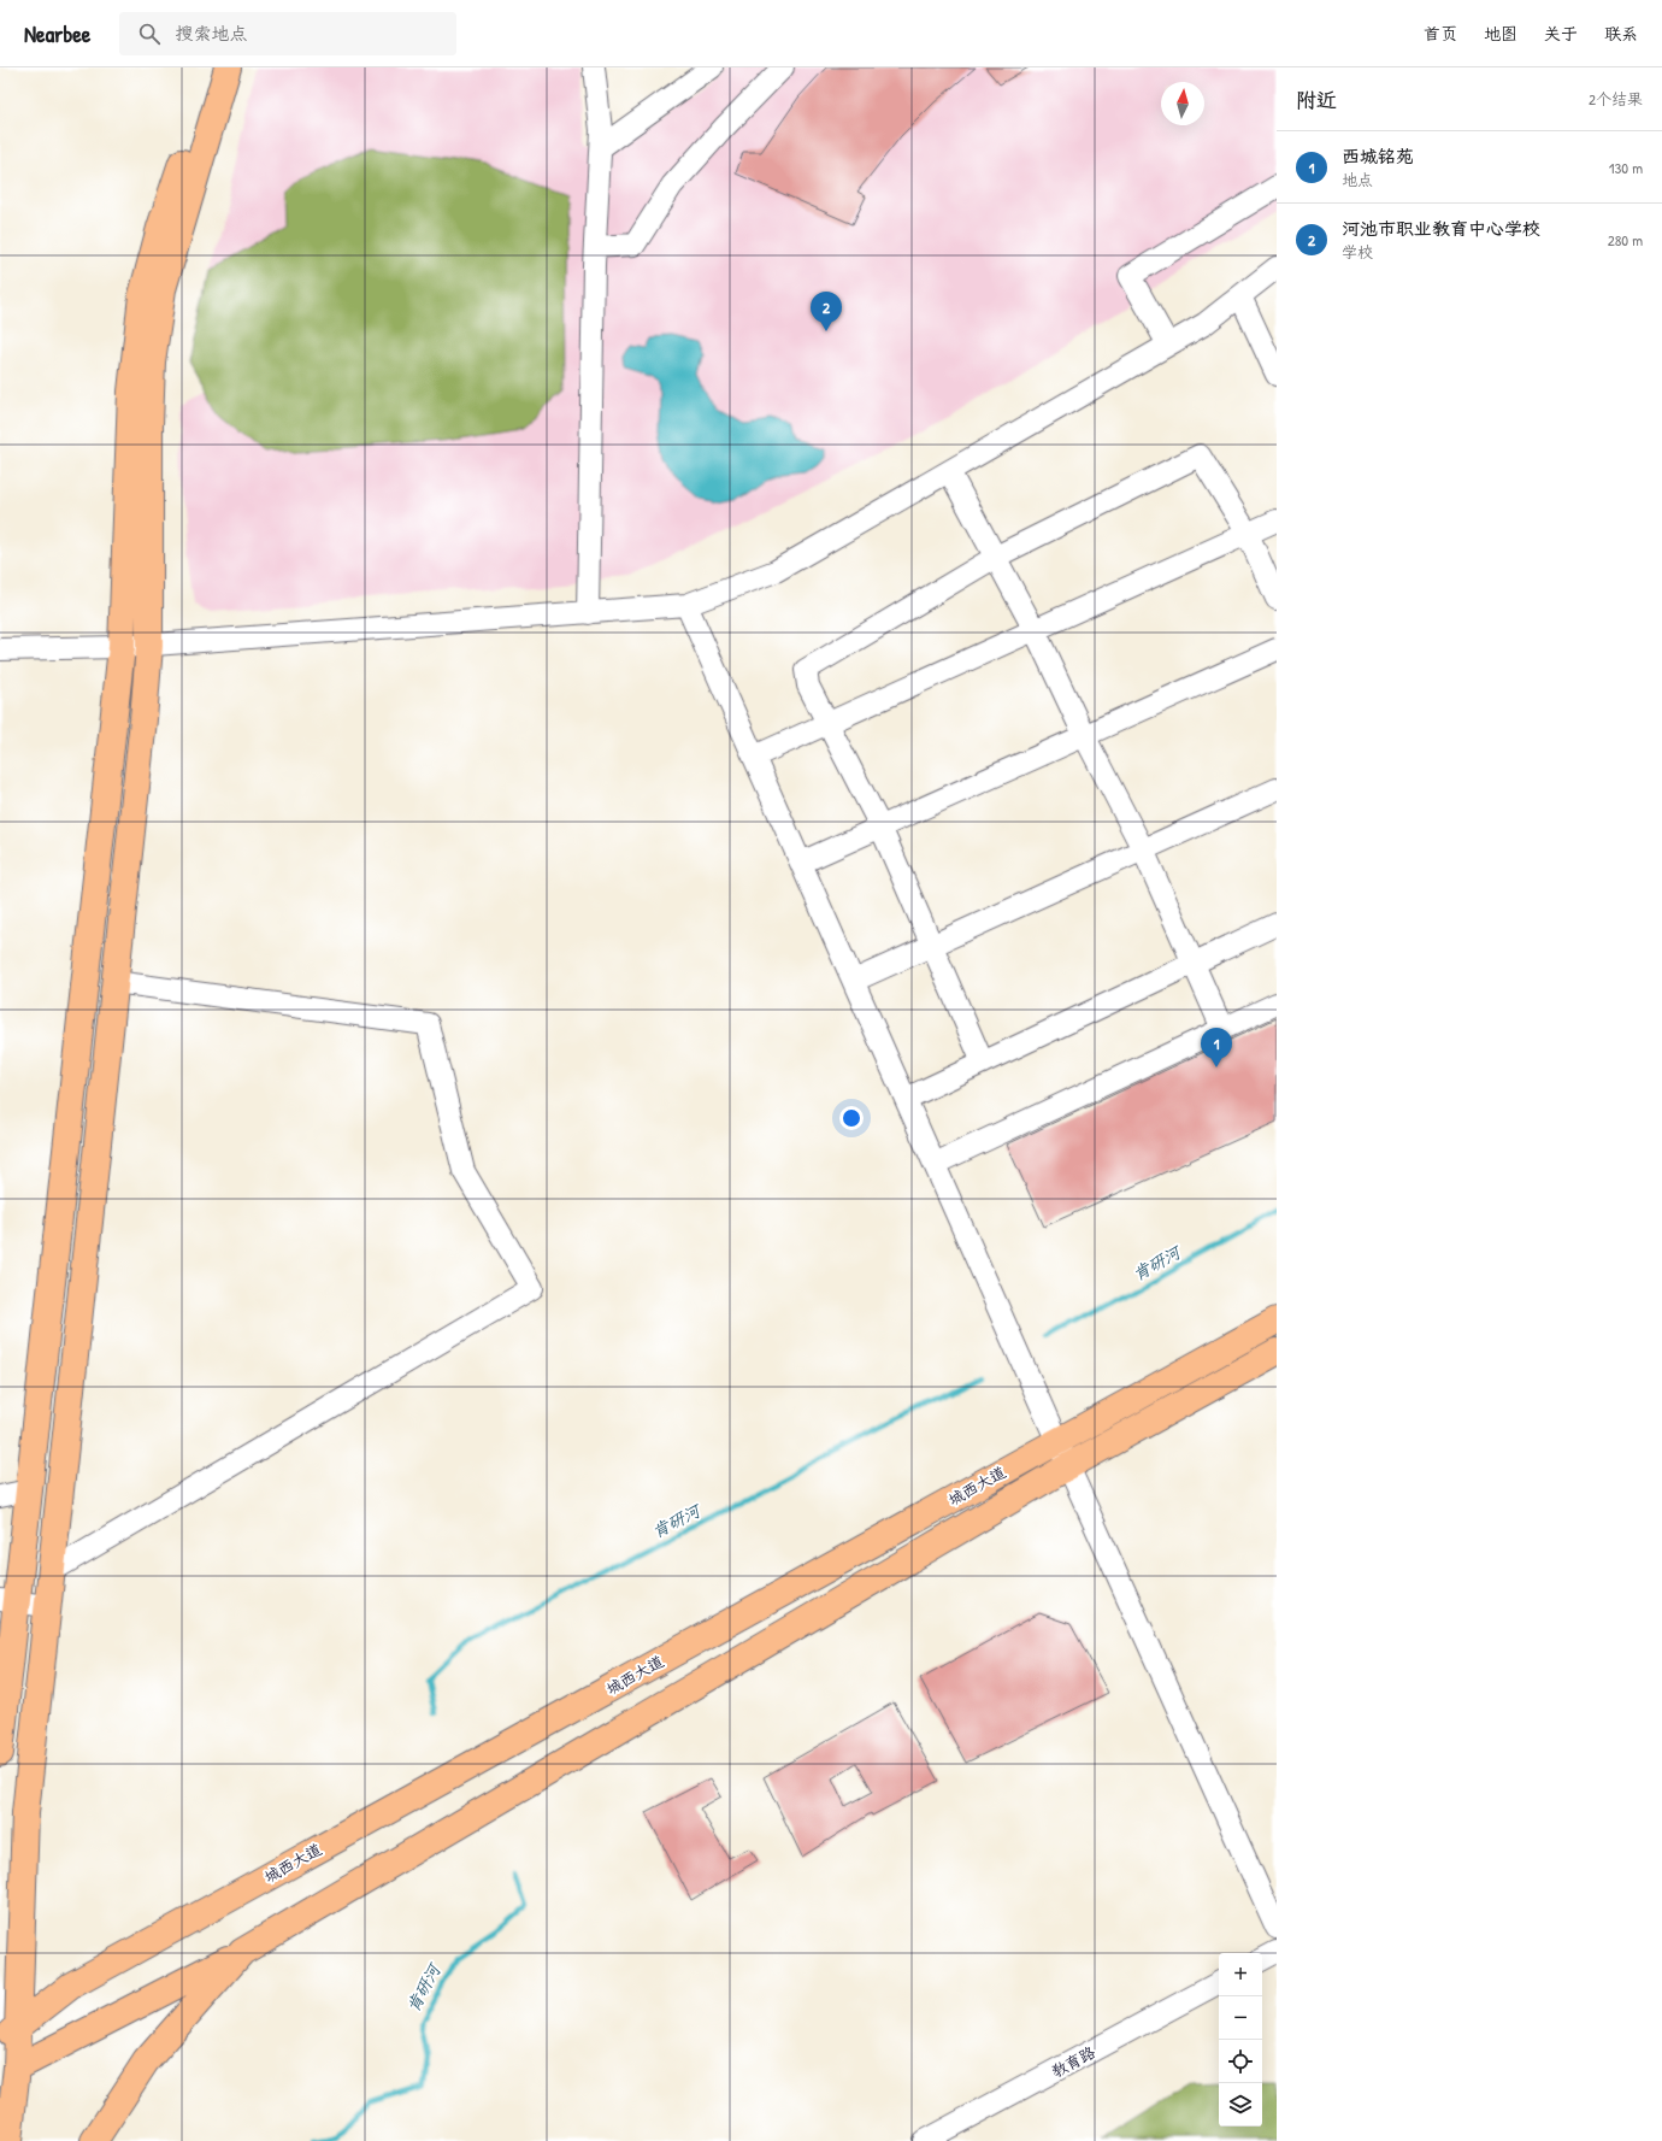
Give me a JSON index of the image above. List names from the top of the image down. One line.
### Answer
{"streets":{"main road":["城西大道"],"street":["教育路"]},"water":["肯研河"],"north":"top","page":{"header":"Nearbee","search":"搜索地点","nav":["首页","地图","关于","联系"],"heading":["附近","2个结果"],"list":[{"mark":"1","name":"西城铭苑","note":"地点","value":"130 m"},{"mark":"2","name":"河池市职业教育中心学校","note":"学校","value":"280 m"}],"pins":["2","1"],"map_buttons":["+","−"]}}
